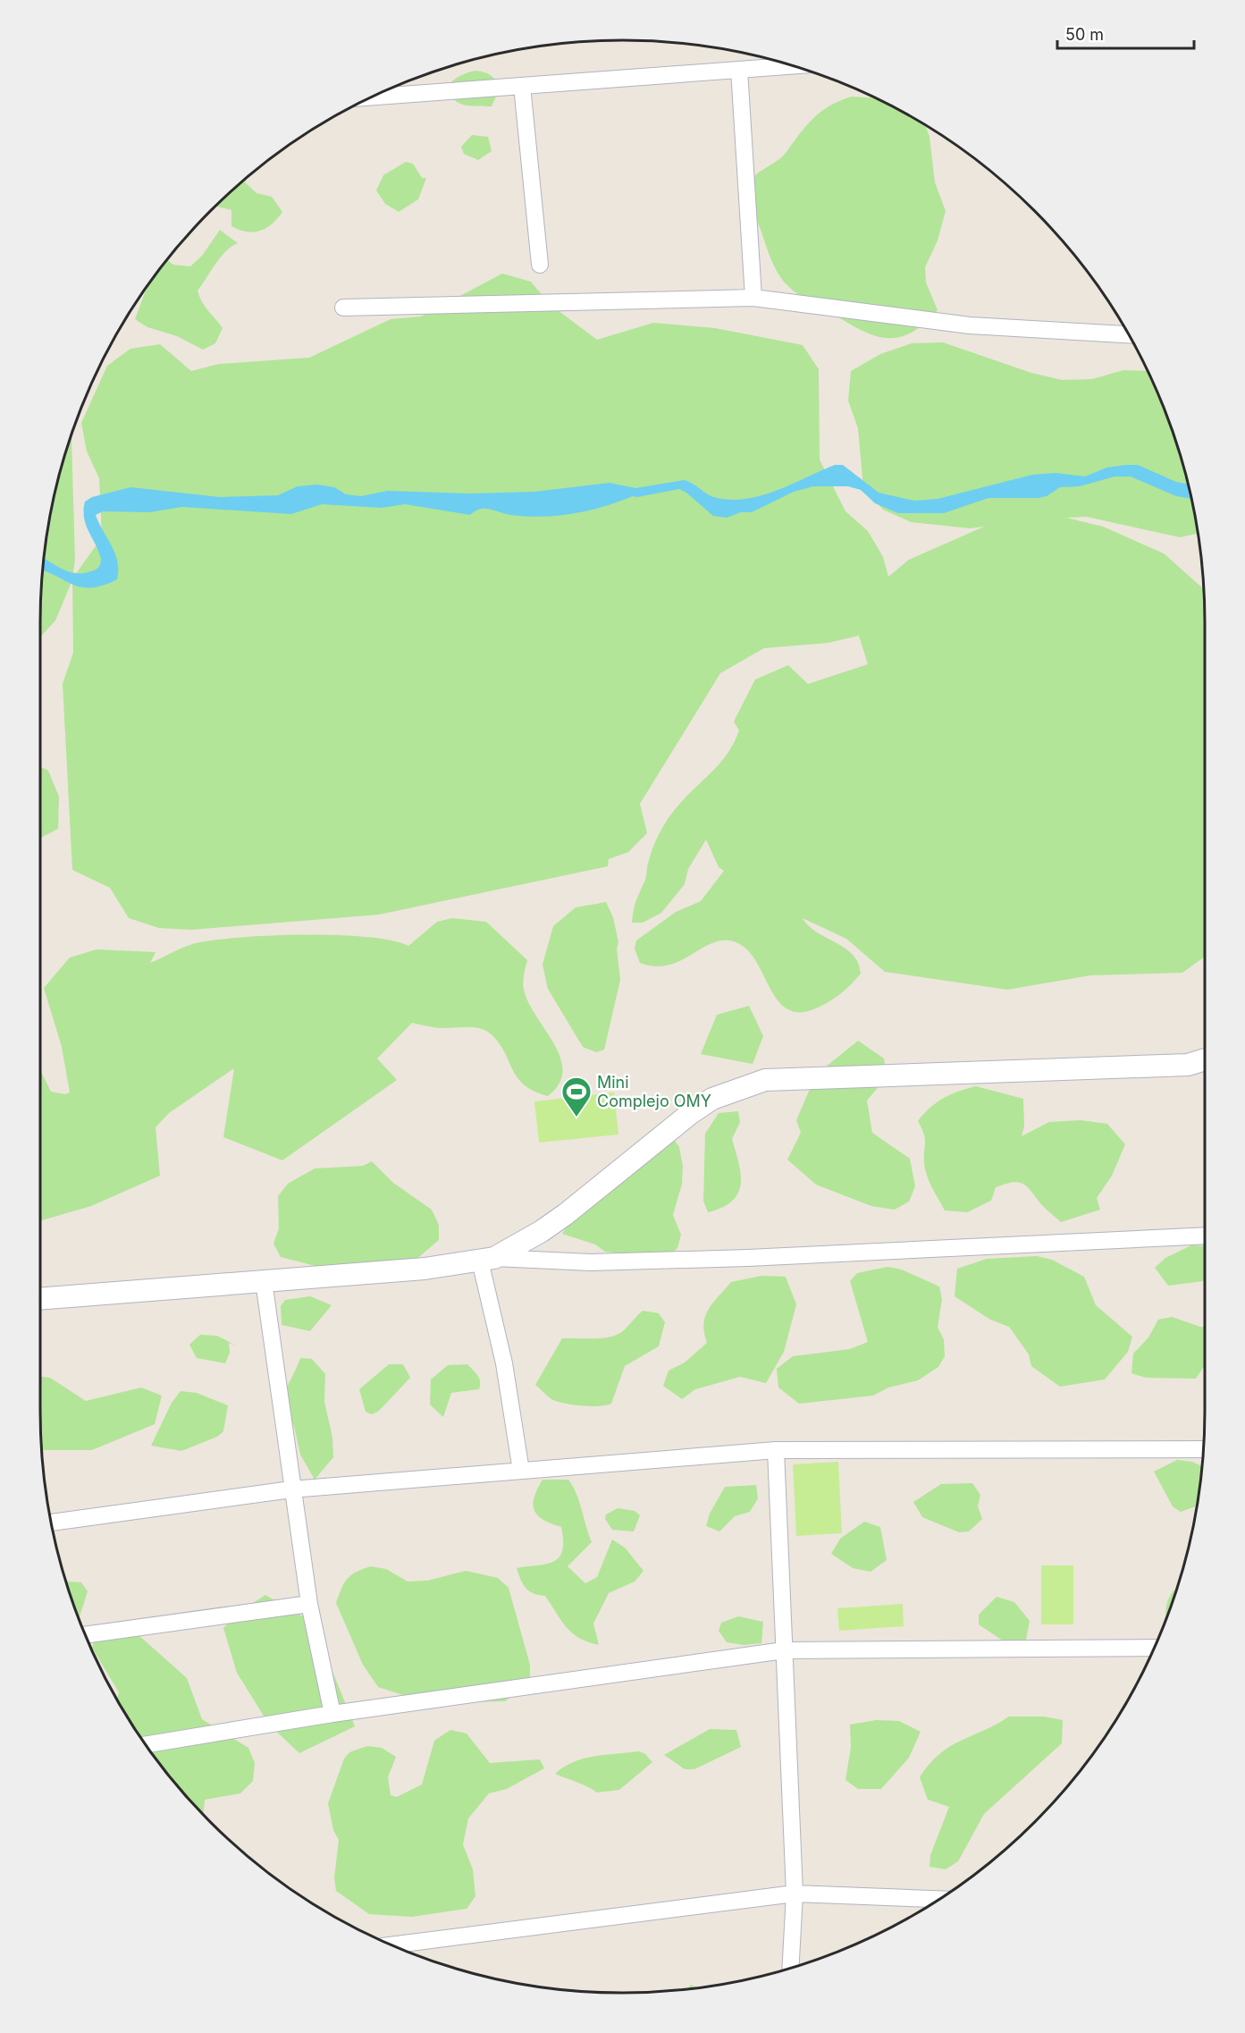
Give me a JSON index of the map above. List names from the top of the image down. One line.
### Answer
{"places":{"sports":["Mini Complejo OMY"]},"scale_bar":"50 m"}
